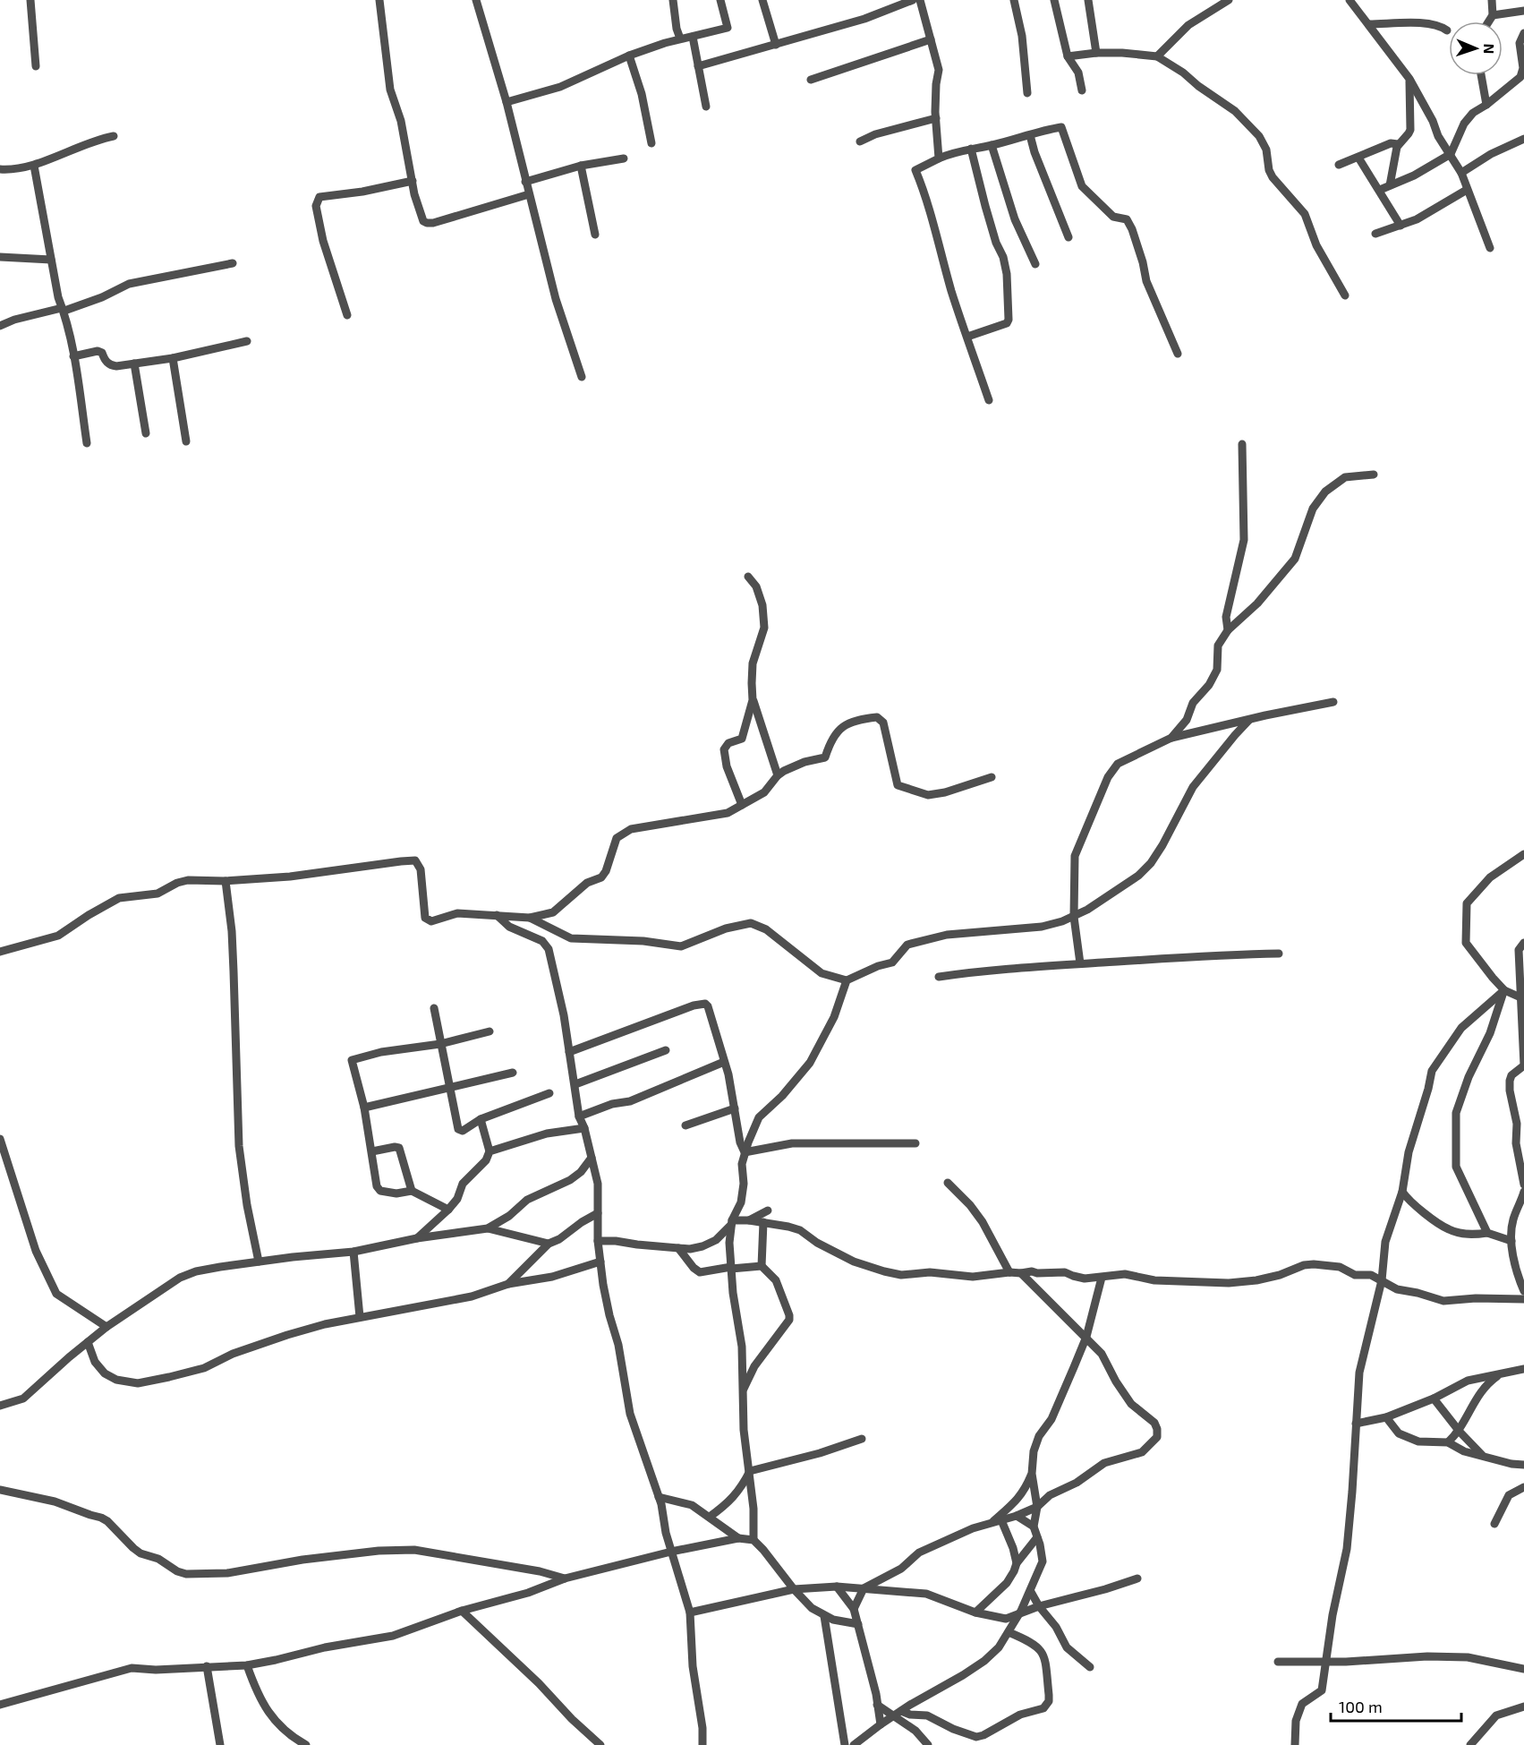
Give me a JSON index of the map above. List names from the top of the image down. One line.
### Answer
{"scale_bar":"100 m","north":"right"}
